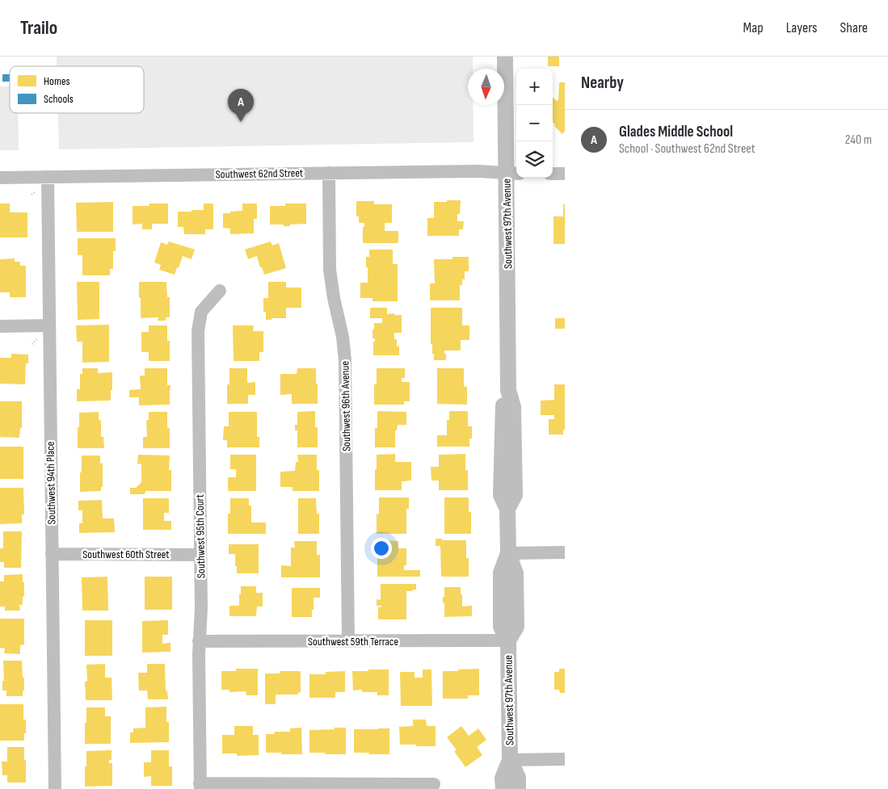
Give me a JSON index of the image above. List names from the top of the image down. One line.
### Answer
{"streets":{"street":["Southwest 62nd Street","Southwest 97th Avenue","Southwest 96th Avenue","Southwest 94th Place","Southwest 95th Court","Southwest 60th Street","Southwest 59th Terrace"]},"crossings":[["Southwest 62nd Street","Southwest 97th Avenue"],["Southwest 62nd Street","Southwest 96th Avenue"],["Southwest 62nd Street","Southwest 94th Place"],["Southwest 97th Avenue","Southwest 59th Terrace"],["Southwest 96th Avenue","Southwest 59th Terrace"],["Southwest 94th Place","Southwest 60th Street"],["Southwest 95th Court","Southwest 60th Street"],["Southwest 95th Court","Southwest 59th Terrace"]],"legend":["Homes","Schools"],"north":"bottom","page":{"header":"Trailo","nav":["Map","Layers","Share"],"heading":"Nearby","map_buttons":["+","−"],"pins":"A","list":[{"mark":"A","name":"Glades Middle School","note":"School · Southwest 62nd Street","value":"240 m"}]}}
